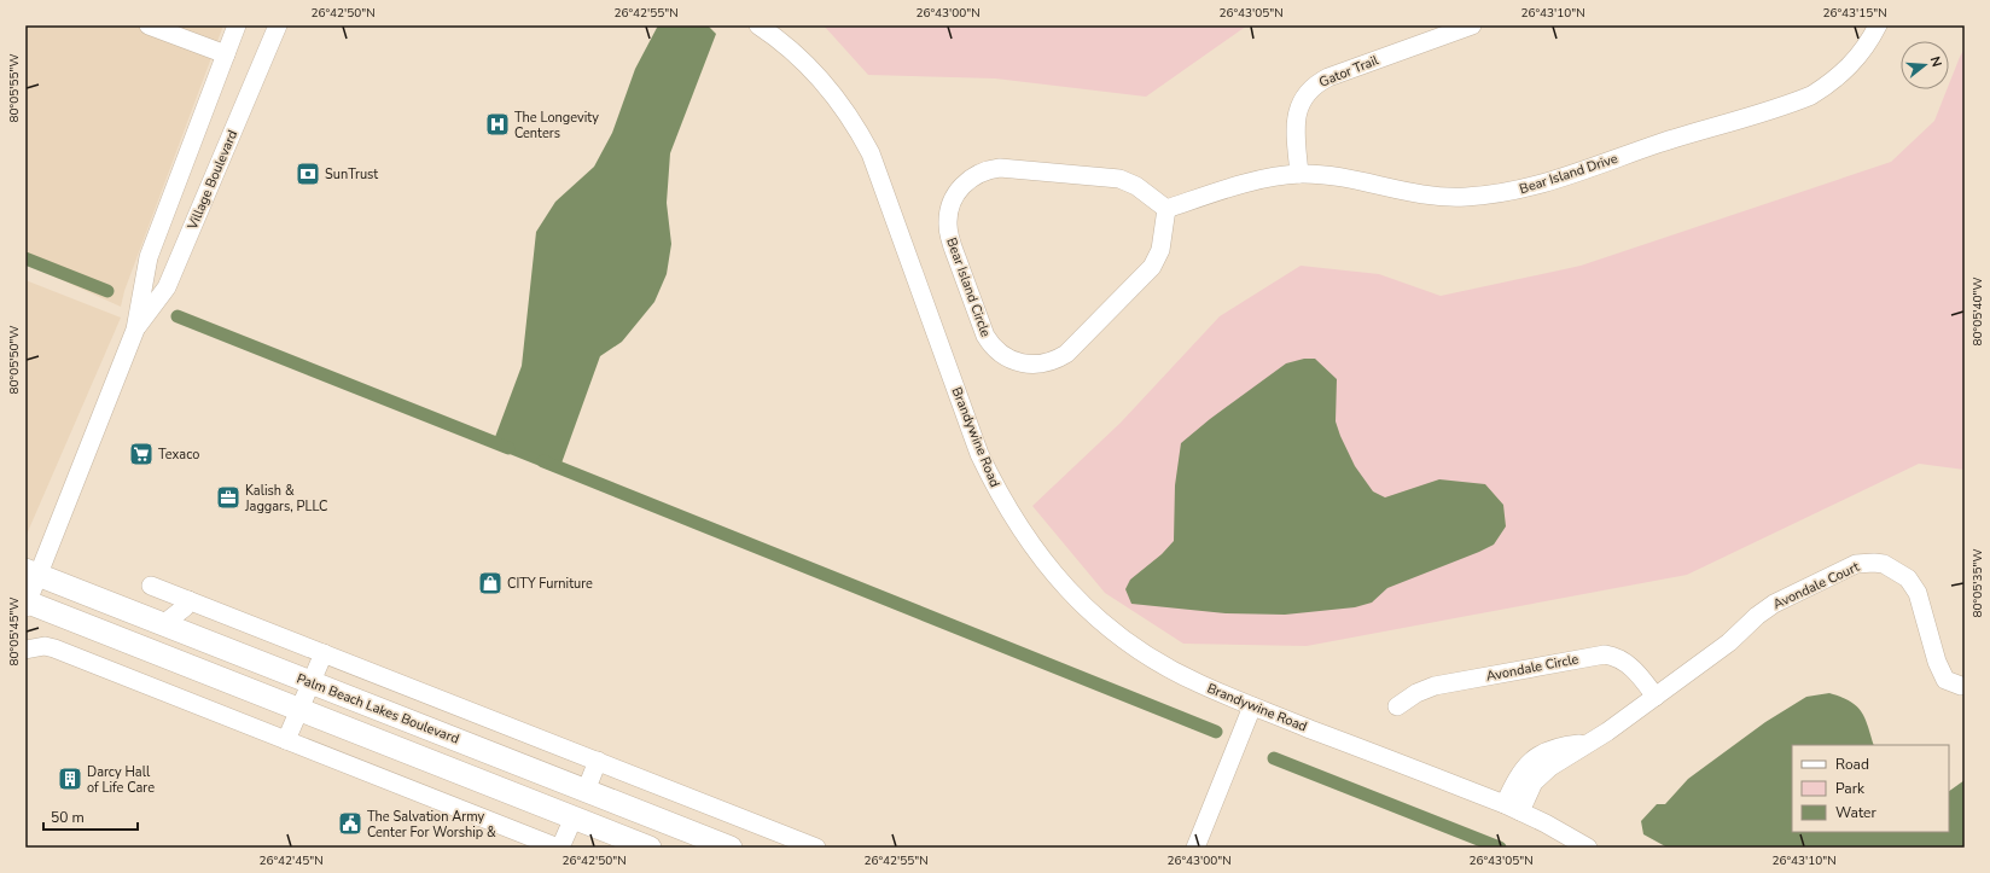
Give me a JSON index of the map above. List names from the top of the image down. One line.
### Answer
{"streets":{"main road":["Palm Beach Lakes Boulevard"],"street":["Gator Trail","Bear Island Drive","Village Boulevard","Bear Island Circle","Brandywine Road","Avondale Court","Avondale Circle"]},"crossings":[["Gator Trail","Bear Island Drive"],["Bear Island Drive","Bear Island Circle"],["Village Boulevard","Palm Beach Lakes Boulevard"],["Avondale Court","Avondale Circle"]],"places":{"hospital":["The Longevity Centers"],"bank":["SunTrust"],"supermarket":["Texaco"],"office":["Kalish & Jaggars, PLLC"],"shop":["CITY Furniture"],"building":["Darcy Hall of Life Care"],"public building":["The Salvation Army Center For Worship &"]},"legend":["Road","Park","Water"],"scale_bar":"50 m","north":"right","coordinates":["26°42'50\"N","26°42'55\"N","26°43'00\"N","26°43'05\"N","26°43'10\"N","26°43'15\"N","80°05'55\"W","80°05'40\"W","80°05'50\"W","80°05'35\"W","80°05'45\"W","26°42'45\"N"]}
